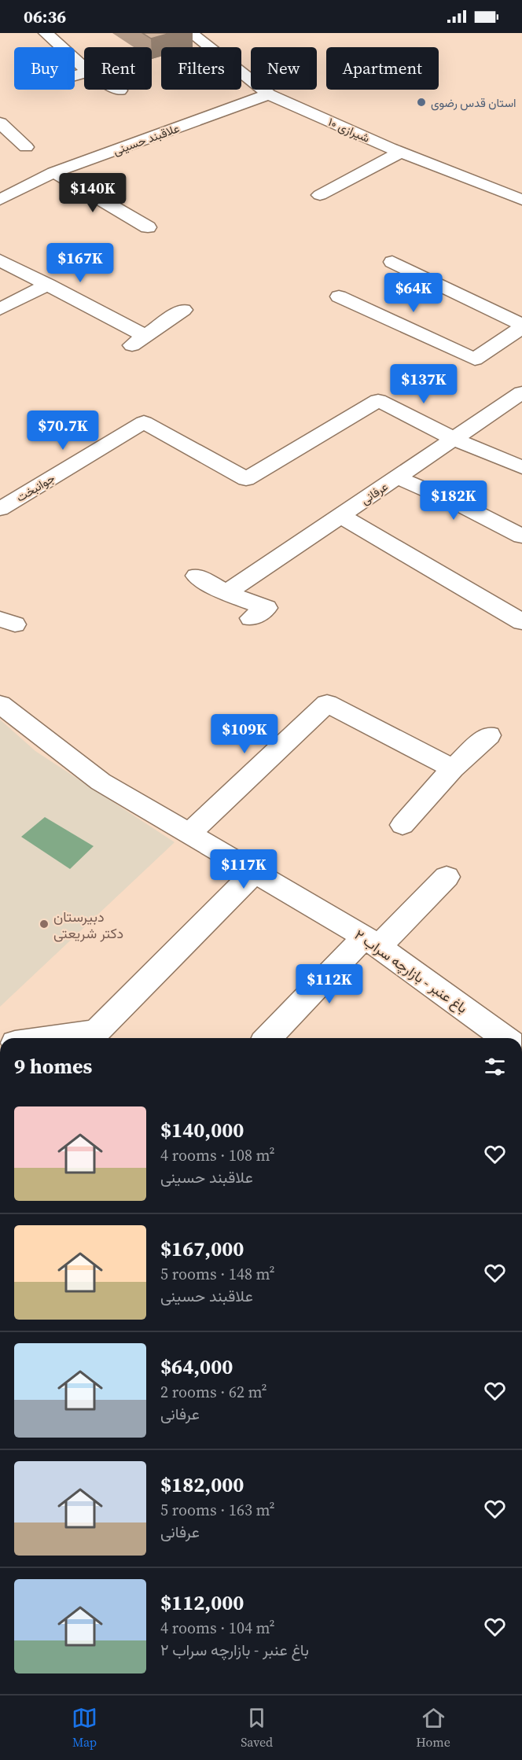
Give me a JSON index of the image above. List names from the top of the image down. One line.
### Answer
{"streets":{"street":["شیرازی ۱۰","علاقبند حسینی","جوانبخت","عرفانی","باغ عنبر - بازارچه سراب ۲"]},"crossings":[["شیرازی ۱۰","علاقبند حسینی"],["جوانبخت","عرفانی"]],"places":["استان قدس رضوی","دبیرستان دکتر شریعتی"],"page":{"status":"06:36","chip":["Buy","Rent","Filters","New","Apartment"],"price":["$140K","$167K","$64K","$137K","$70.7K","$182K","$109K","$117K","$112K"],"heading":"9 homes","list":[{"name":"$140,000","note":"4 rooms · 108 m² · علاقبند حسینی"},{"name":"$167,000","note":"5 rooms · 148 m² · علاقبند حسینی"},{"name":"$64,000","note":"2 rooms · 62 m² · عرفانی"},{"name":"$182,000","note":"5 rooms · 163 m² · عرفانی"},{"name":"$112,000","note":"4 rooms · 104 m² · باغ عنبر - بازارچه سراب ۲"}],"tabs":["Map","Saved","Home"]}}
